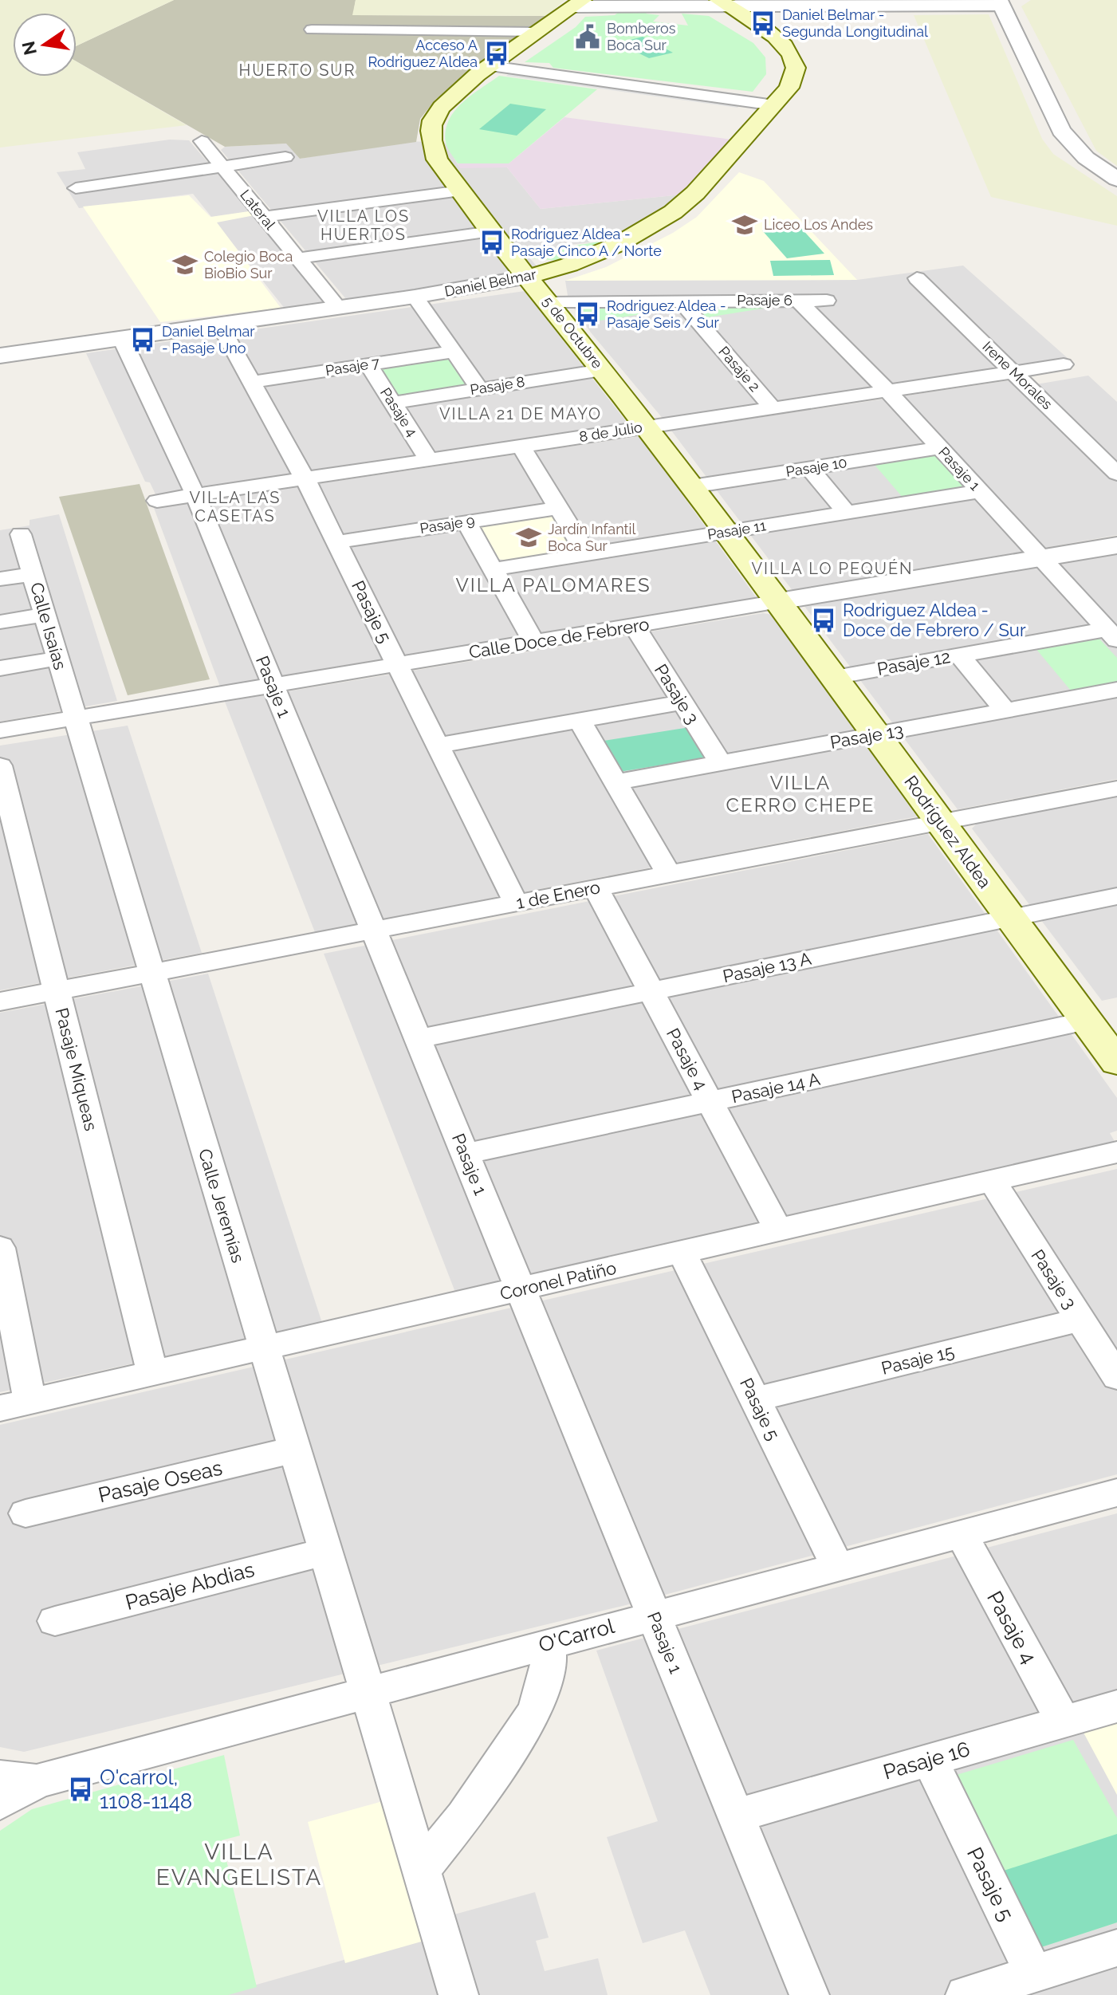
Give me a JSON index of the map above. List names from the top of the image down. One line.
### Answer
{"streets":{"main road":["Daniel Belmar","5 de Octubre","Rodríguez Aldea"],"street":["Lateral","Pasaje 6","Pasaje 7","Pasaje 2","Irene Morales","Pasaje 8","Pasaje 4","8 de Julio","Pasaje 10","Pasaje 1","Pasaje 9","Pasaje 11","Pasaje 5","Calle Isaías","Calle Doce de Febrero","Pasaje 12","Pasaje 3","Pasaje 13","1 de Enero","Pasaje 13 A","Pasaje Miqueas","Pasaje 14 A","Calle Jeremías","Coronel Patiño","Pasaje 15","Pasaje Oseas","Pasaje Abdias","O'Carrol","Pasaje 16"]},"crossings":[["Lateral","Daniel Belmar"],["Daniel Belmar","5 de Octubre"],["Daniel Belmar","Pasaje 1"],["Daniel Belmar","Pasaje 5"],["Pasaje 6","5 de Octubre"],["Pasaje 6","Pasaje 2"],["Pasaje 6","Pasaje 1"],["5 de Octubre","Pasaje 8"],["5 de Octubre","8 de Julio"],["5 de Octubre","Pasaje 10"],["5 de Octubre","Pasaje 11"],["5 de Octubre","Calle Doce de Febrero"],["5 de Octubre","Rodríguez Aldea"],["Pasaje 7","Pasaje 4"],["Pasaje 7","Pasaje 5"],["Pasaje 2","8 de Julio"],["Irene Morales","8 de Julio"],["Pasaje 8","Pasaje 4"],["Pasaje 4","8 de Julio"],["Pasaje 4","1 de Enero"],["Pasaje 4","Pasaje 13 A"],["Pasaje 4","Pasaje 14 A"],["Pasaje 4","Coronel Patiño"],["Pasaje 4","O'Carrol"],["Pasaje 4","Pasaje 16"],["8 de Julio","Pasaje 1"],["8 de Julio","Pasaje 5"],["Pasaje 10","Pasaje 1"],["Pasaje 1","Pasaje 11"],["Pasaje 1","Calle Doce de Febrero"],["Pasaje 1","Pasaje 12"],["Pasaje 1","1 de Enero"],["Pasaje 1","Pasaje 13 A"],["Pasaje 1","Pasaje 14 A"],["Pasaje 1","Coronel Patiño"],["Pasaje 1","O'Carrol"],["Pasaje 1","Pasaje 16"],["Pasaje 9","Pasaje 5"],["Pasaje 5","Calle Doce de Febrero"],["Pasaje 5","1 de Enero"],["Pasaje 5","Coronel Patiño"],["Pasaje 5","Pasaje 15"],["Pasaje 5","O'Carrol"],["Pasaje 5","Pasaje 16"],["Calle Isaías","Calle Doce de Febrero"],["Calle Isaías","Calle Jeremías"],["Calle Doce de Febrero","Pasaje 3"],["Calle Doce de Febrero","Rodríguez Aldea"],["Calle Doce de Febrero","Calle Jeremías"],["Pasaje 12","Rodríguez Aldea"],["Pasaje 3","Pasaje 13"],["Pasaje 3","Coronel Patiño"],["Pasaje 3","Pasaje 15"],["Pasaje 13","Rodríguez Aldea"],["Rodríguez Aldea","1 de Enero"],["Rodríguez Aldea","Pasaje 13 A"],["Rodríguez Aldea","Pasaje 14 A"],["1 de Enero","Pasaje Miqueas"],["1 de Enero","Calle Jeremías"],["Pasaje Miqueas","Coronel Patiño"],["Calle Jeremías","Coronel Patiño"],["Calle Jeremías","Pasaje Oseas"],["Calle Jeremías","Pasaje Abdias"],["Calle Jeremías","O'Carrol"]],"districts":["HUERTO SUR","VILLA LOS HUERTOS","VILLA 21 DE MAYO","VILLA LAS CASETAS","VILLA LO PEQUÉN","VILLA PALOMARES","VILLA CERRO CHEPE","VILLA EVANGELISTA"],"places":{"bus stop":["Daniel Belmar - Segunda Longitudinal","Acceso A Rodriguez Aldea","Rodriguez Aldea - Pasaje Cinco A / Norte","Rodriguez Aldea - Pasaje Seis / Sur","Daniel Belmar - Pasaje Uno","Rodriguez Aldea - Doce de Febrero / Sur","O'carrol, 1108-1148"],"public building":["Bomberos Boca Sur"],"school or university":["Liceo Los Andes","Colegio Boca BioBio Sur","Jardín Infantil Boca Sur"]},"north":"left"}
